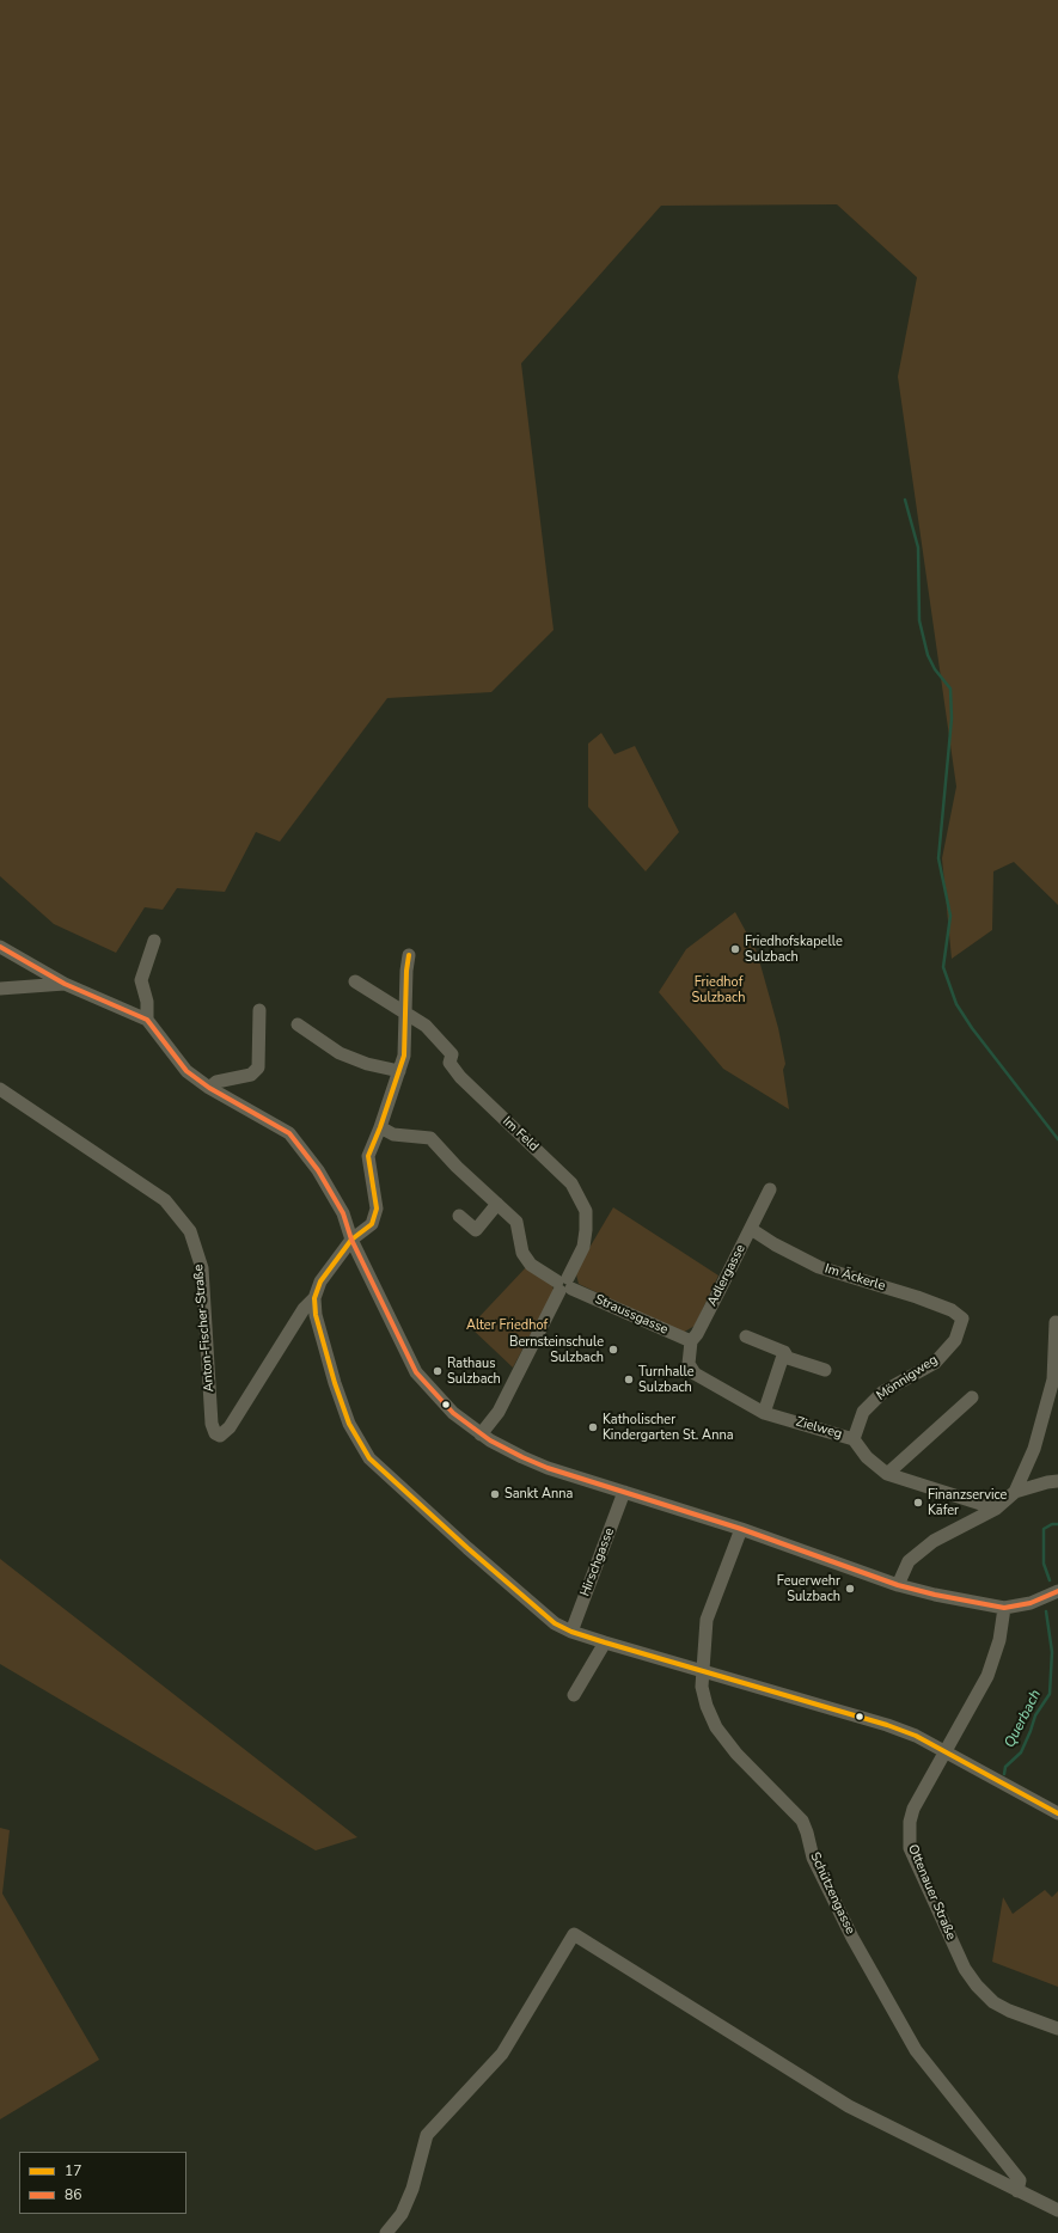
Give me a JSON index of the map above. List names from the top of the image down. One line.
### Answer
{"streets":{"street":["Im Feld","Adlergasse","Im Äckerle","Straussgasse","Anton-Fischer-Straße","Mönnigweg","Zielweg","Hirschgasse","Ottenauer Straße","Schützengasse"]},"crossings":[["Im Feld","Straussgasse"],["Adlergasse","Im Äckerle"],["Adlergasse","Straussgasse"],["Adlergasse","Zielweg"],["Im Äckerle","Mönnigweg"],["Mönnigweg","Zielweg"]],"water":["Querbach"],"parks":["Friedhof Sulzbach","Alter Friedhof"],"places":["Friedhofskapelle Sulzbach","Bernsteinschule Sulzbach","Rathaus Sulzbach","Turnhalle Sulzbach","Katholischer Kindergarten St. Anna","Sankt Anna","Finanzservice Käfer","Feuerwehr Sulzbach"],"lines":["transit line 86","transit line 17"],"legend":["17","86"]}
